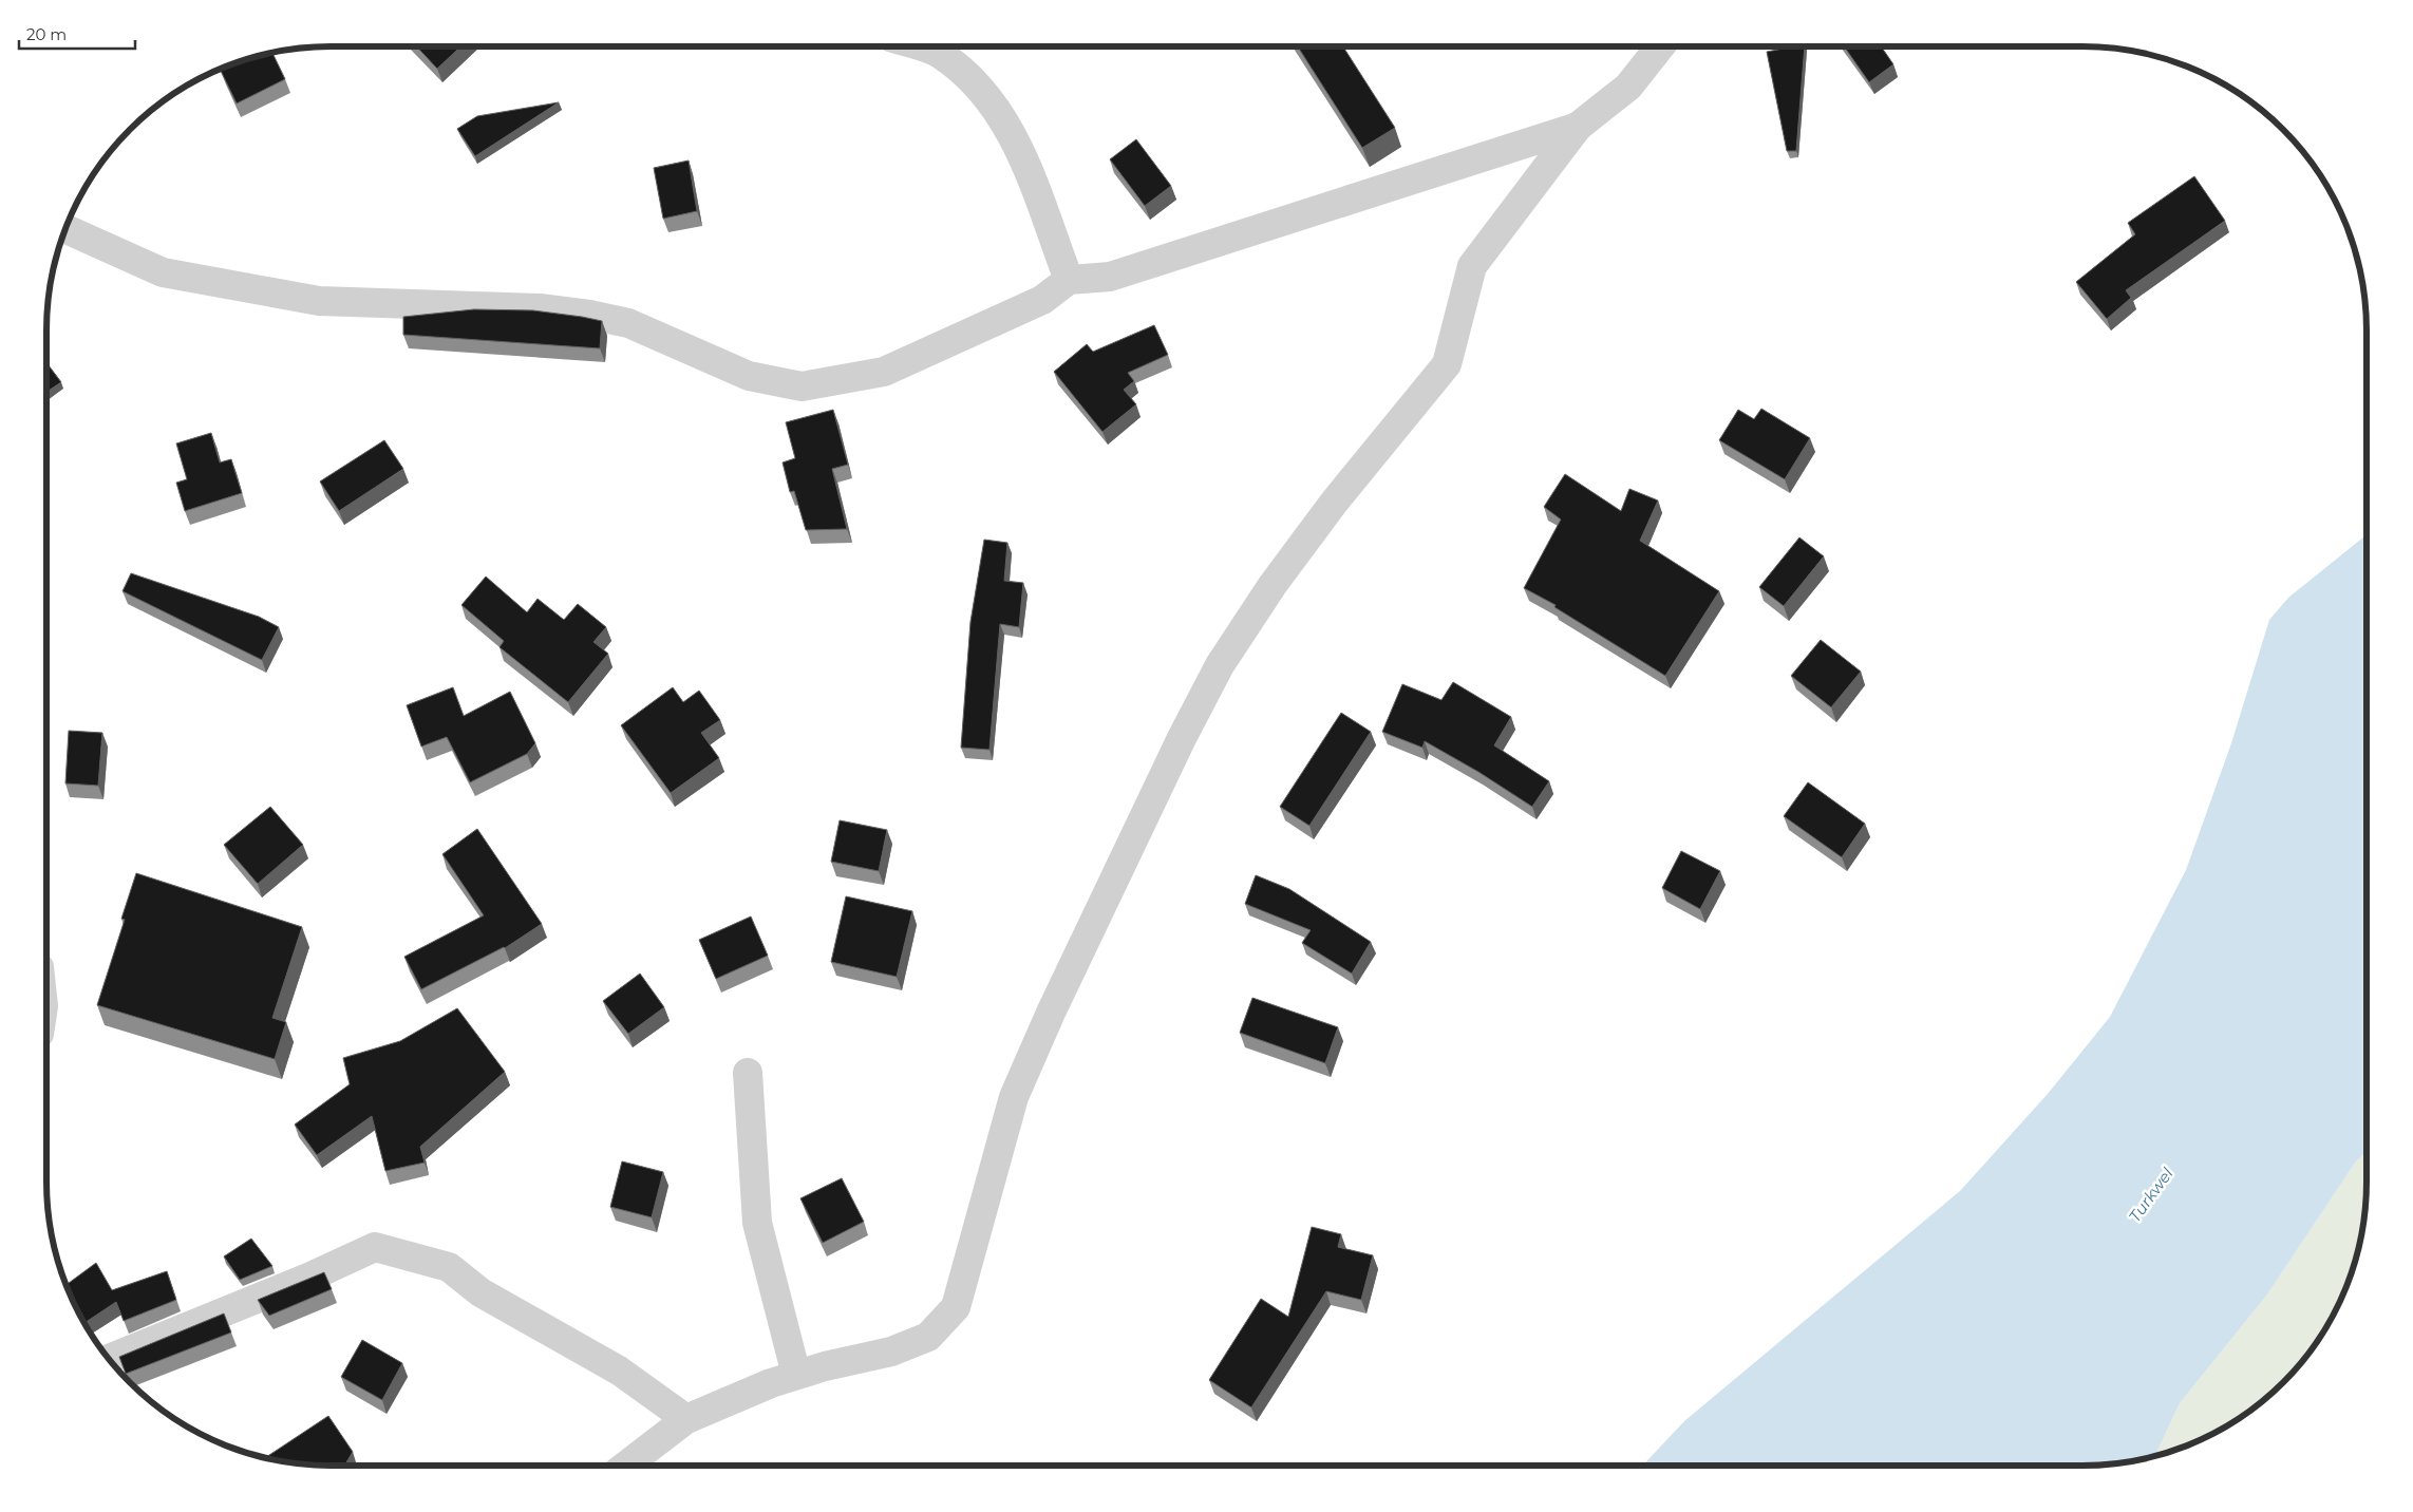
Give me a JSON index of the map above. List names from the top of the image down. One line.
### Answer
{"water":["Turkwel"],"scale_bar":"20 m"}
